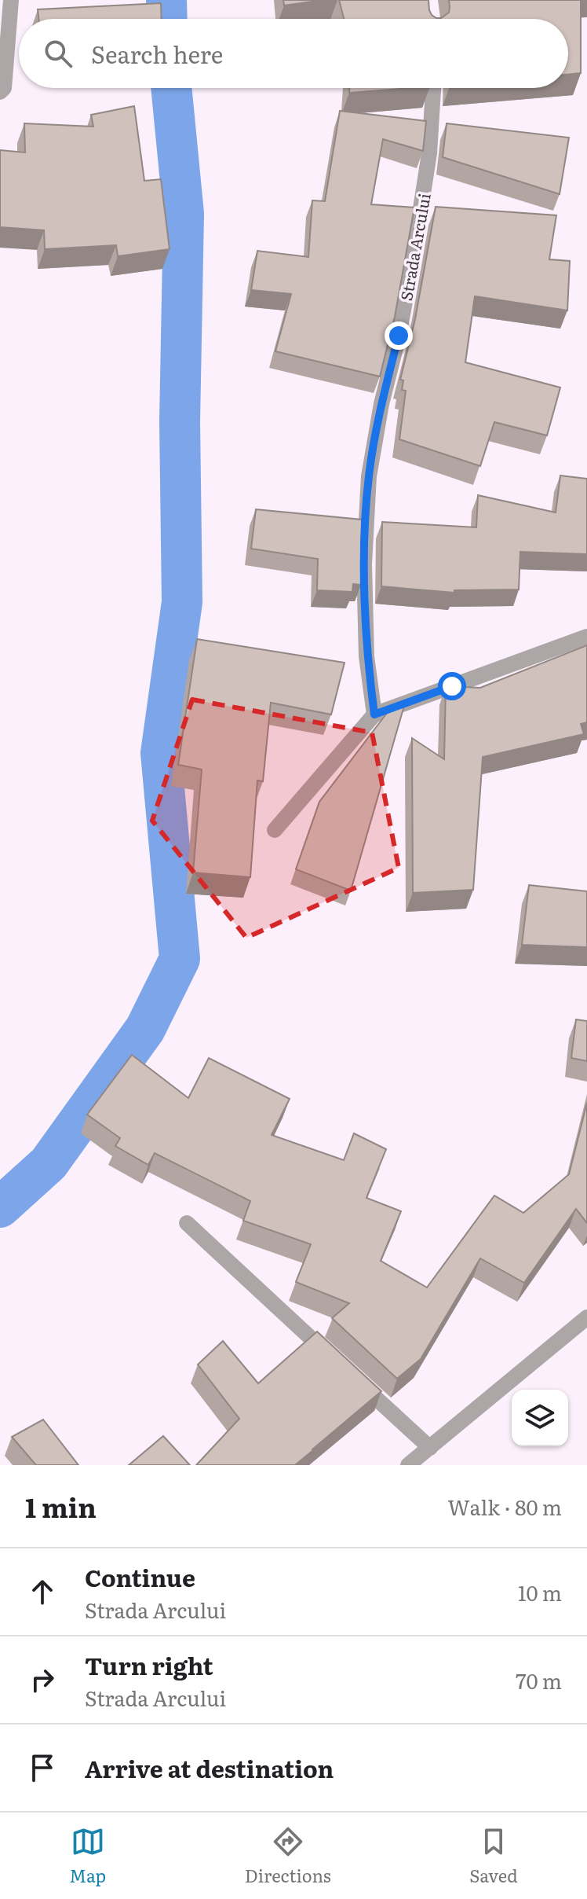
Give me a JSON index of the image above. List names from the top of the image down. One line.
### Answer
{"streets":{"street":["Strada Arcului"]},"page":{"search":"Search here","heading":["1 min","Walk · 80 m"],"list":[["Continue","Strada Arcului","10 m"],["Turn right","Strada Arcului","70 m"],"Arrive at destination"],"nav":["Map","Directions","Saved"]}}
